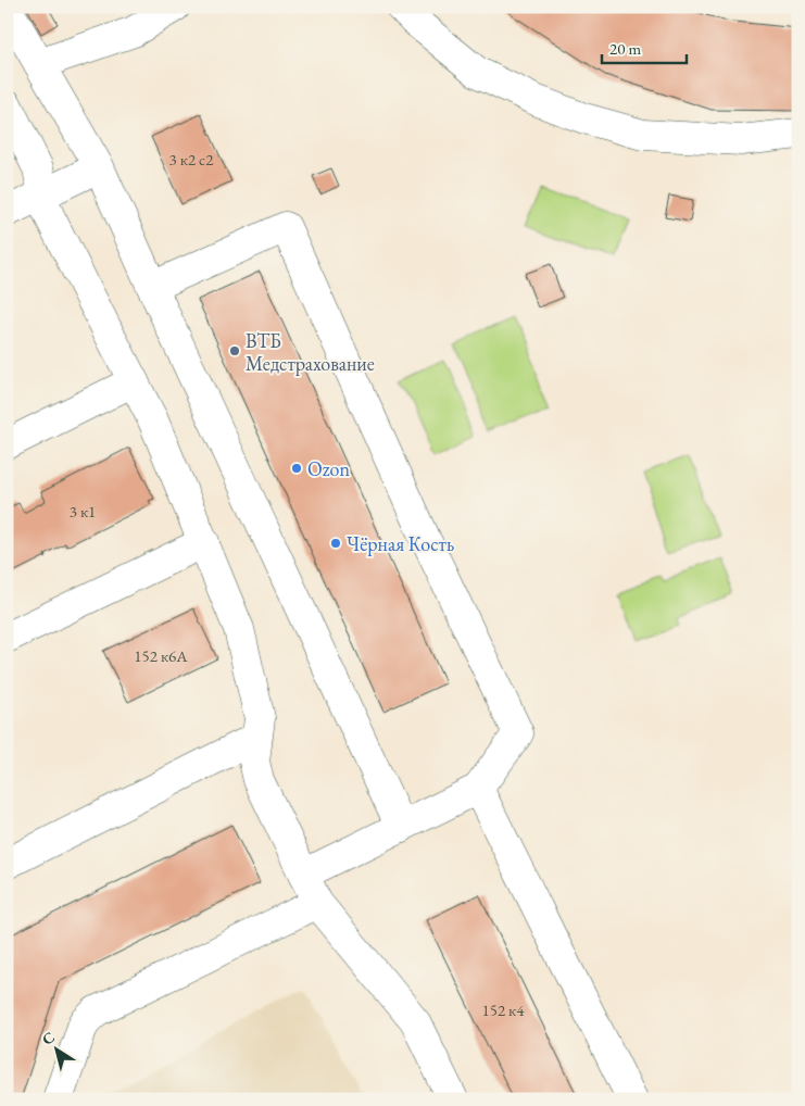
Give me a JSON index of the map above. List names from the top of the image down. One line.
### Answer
{"places":["ВТБ Медстрахование","Ozon","Чёрная Кость"],"house_numbers":["3 к2 с2","3 к1","152 к6А","152 к4"],"scale_bar":"20 m","north":"top left"}
